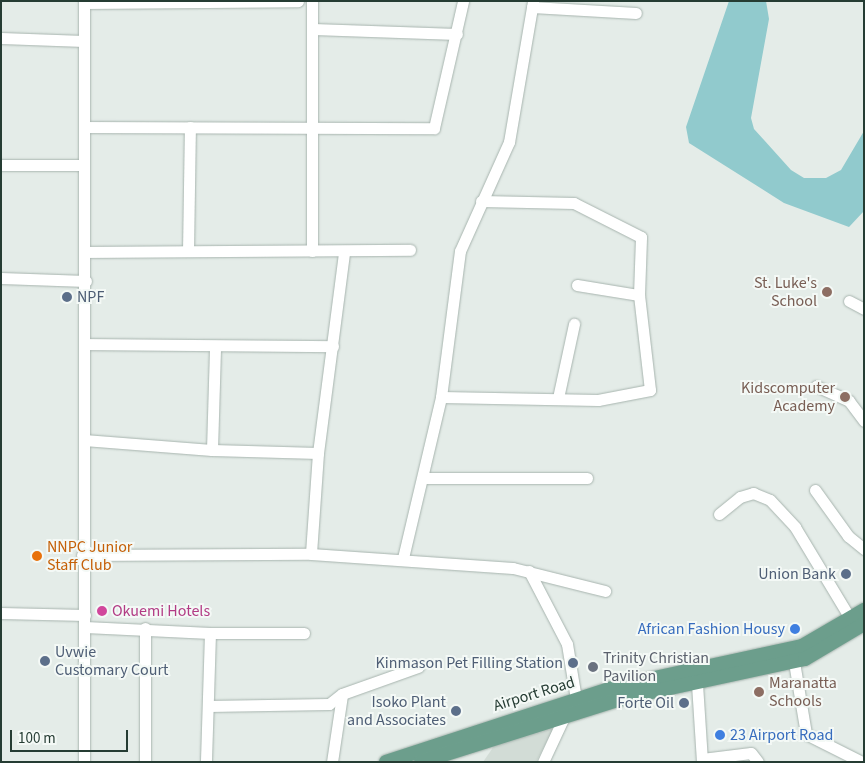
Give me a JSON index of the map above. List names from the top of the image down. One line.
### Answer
{"streets":{"main road":["Airport Road"]},"places":["St. Luke's School","NPF","Kidscomputer Academy","NNPC Junior Staff Club","Union Bank","Okuemi Hotels","African Fashion Housy","Uvwie Customary Court","Kinmason Pet Filling Station","Trinity Christian Pavilion","Maranatta Schools","Forte Oil","Isoko Plant and Associates","23 Airport Road"],"scale_bar":"100 m"}
